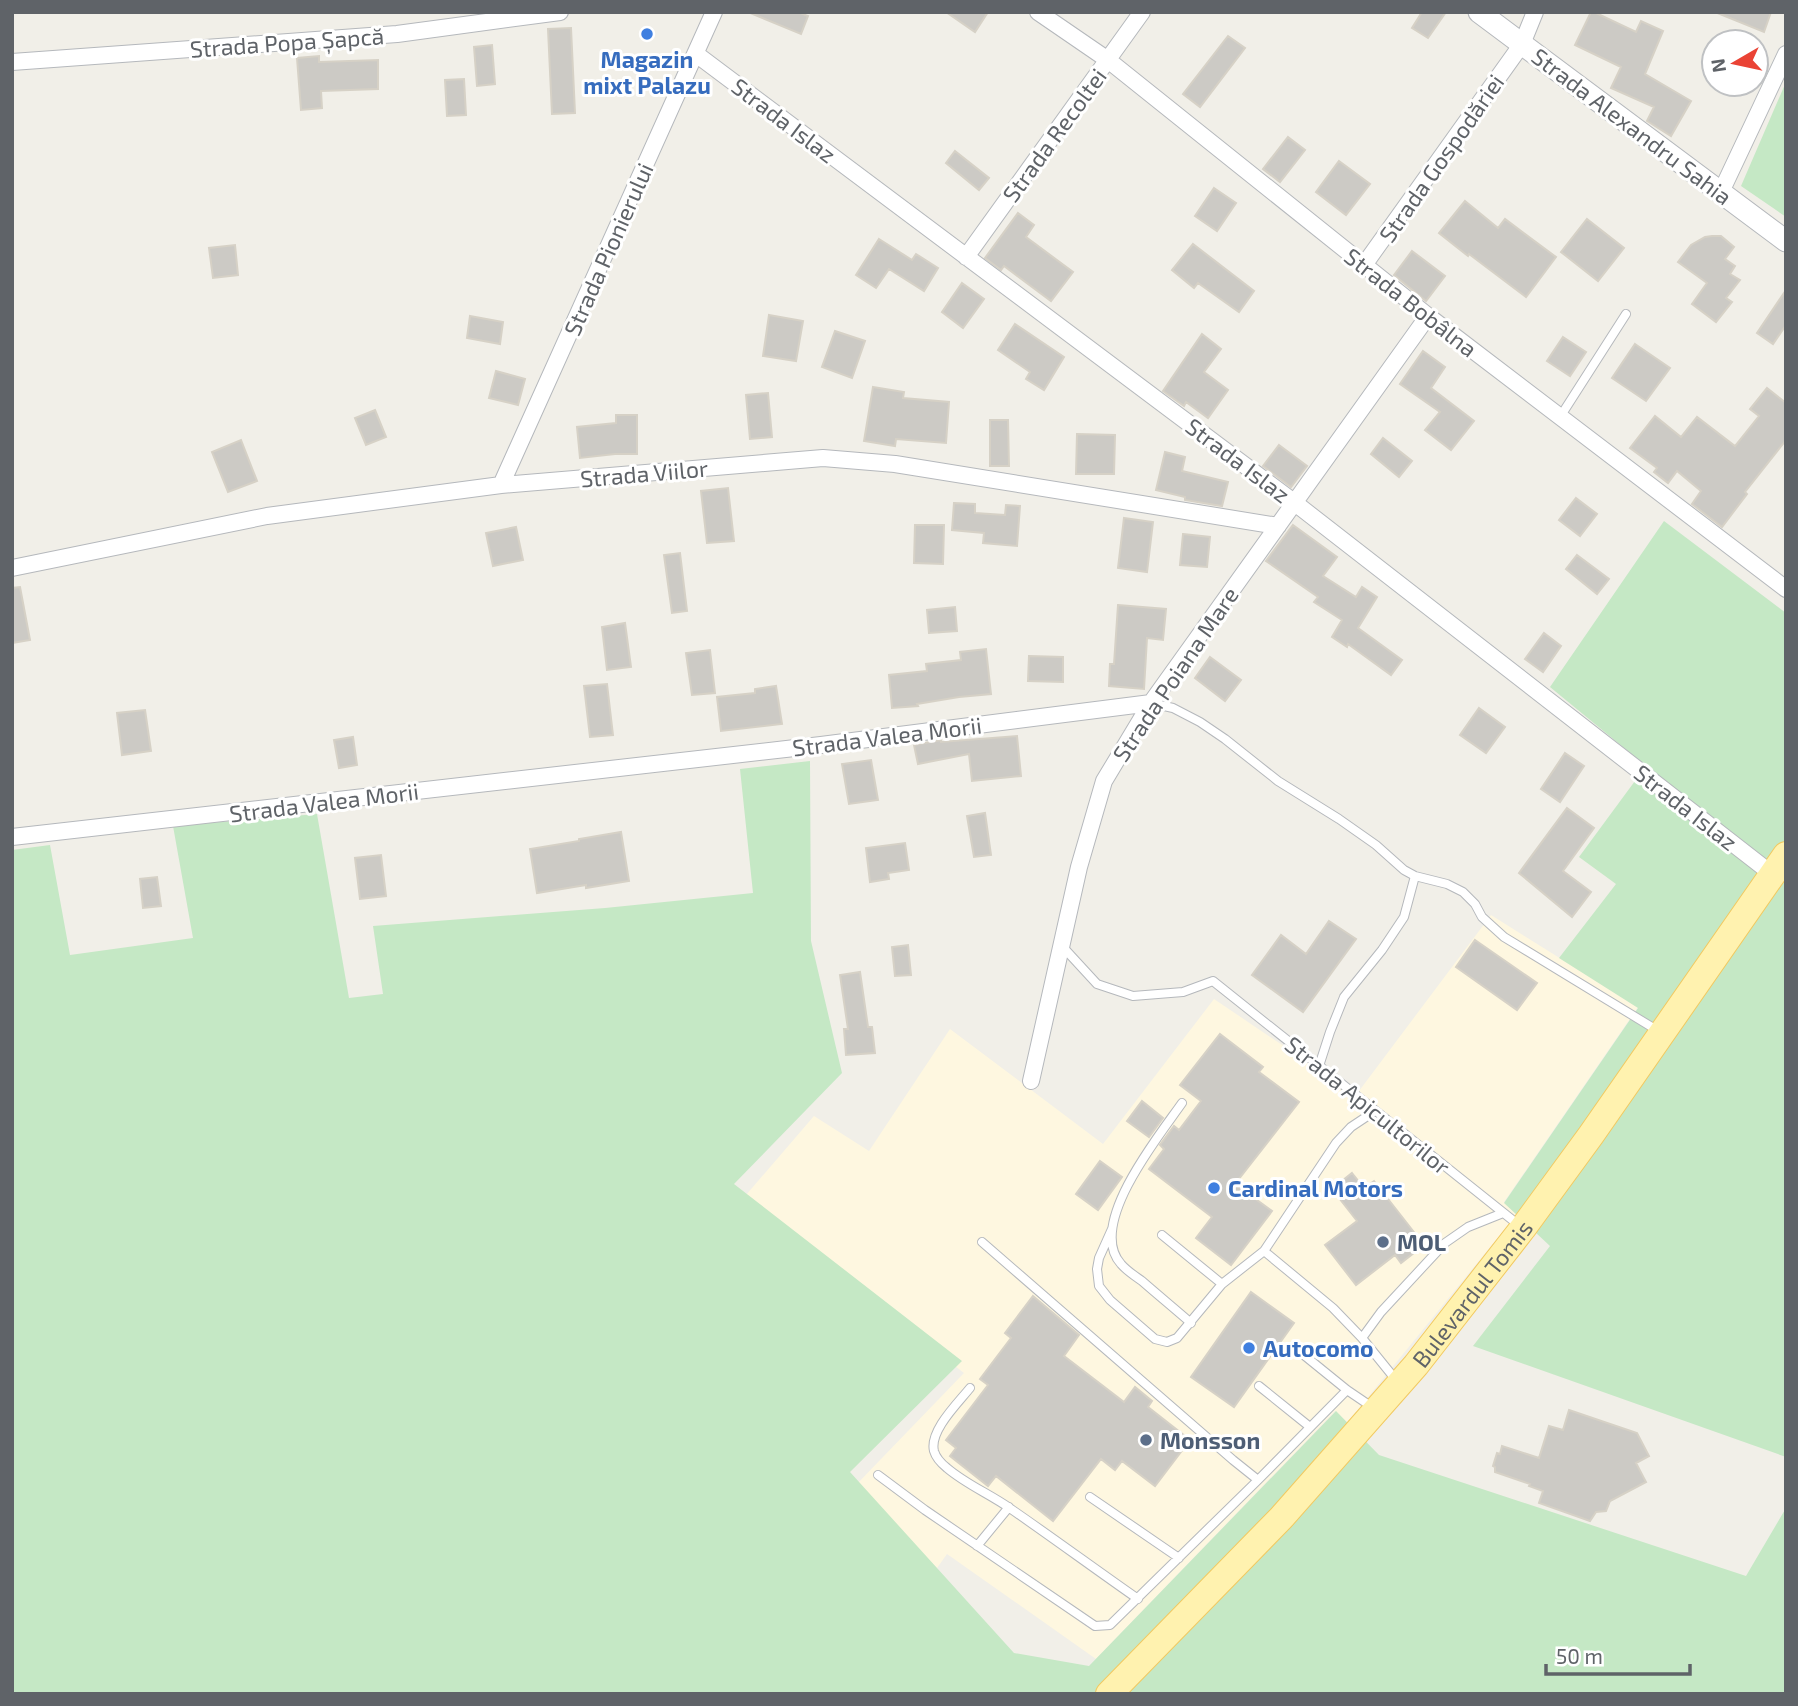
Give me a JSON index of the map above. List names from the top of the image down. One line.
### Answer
{"streets":{"main road":["Bulevardul Tomis"],"street":["Strada Popa Șapcă","Strada Islaz","Strada Alexandru Sahia","Strada Recoltei","Strada Gospodăriei","Strada Pionierului","Strada Bobâlna","Strada Viilor","Strada Poiana Mare","Strada Valea Morii"],"lane":["Strada Apicultorilor"]},"crossings":[["Strada Islaz","Strada Recoltei"],["Strada Islaz","Strada Pionierului"],["Strada Islaz","Strada Poiana Mare"],["Strada Islaz","Bulevardul Tomis"],["Strada Alexandru Sahia","Strada Gospodăriei"],["Strada Recoltei","Strada Bobâlna"],["Strada Gospodăriei","Strada Bobâlna"],["Strada Pionierului","Strada Viilor"],["Strada Bobâlna","Strada Poiana Mare"],["Strada Viilor","Strada Poiana Mare"],["Strada Poiana Mare","Strada Valea Morii"],["Strada Poiana Mare","Strada Apicultorilor"],["Strada Valea Morii","Bulevardul Tomis"],["Strada Apicultorilor","Bulevardul Tomis"]],"places":["Magazin mixt Palazu","Cardinal Motors","MOL","Autocomo","Monsson"],"scale_bar":"50 m","north":"left"}
